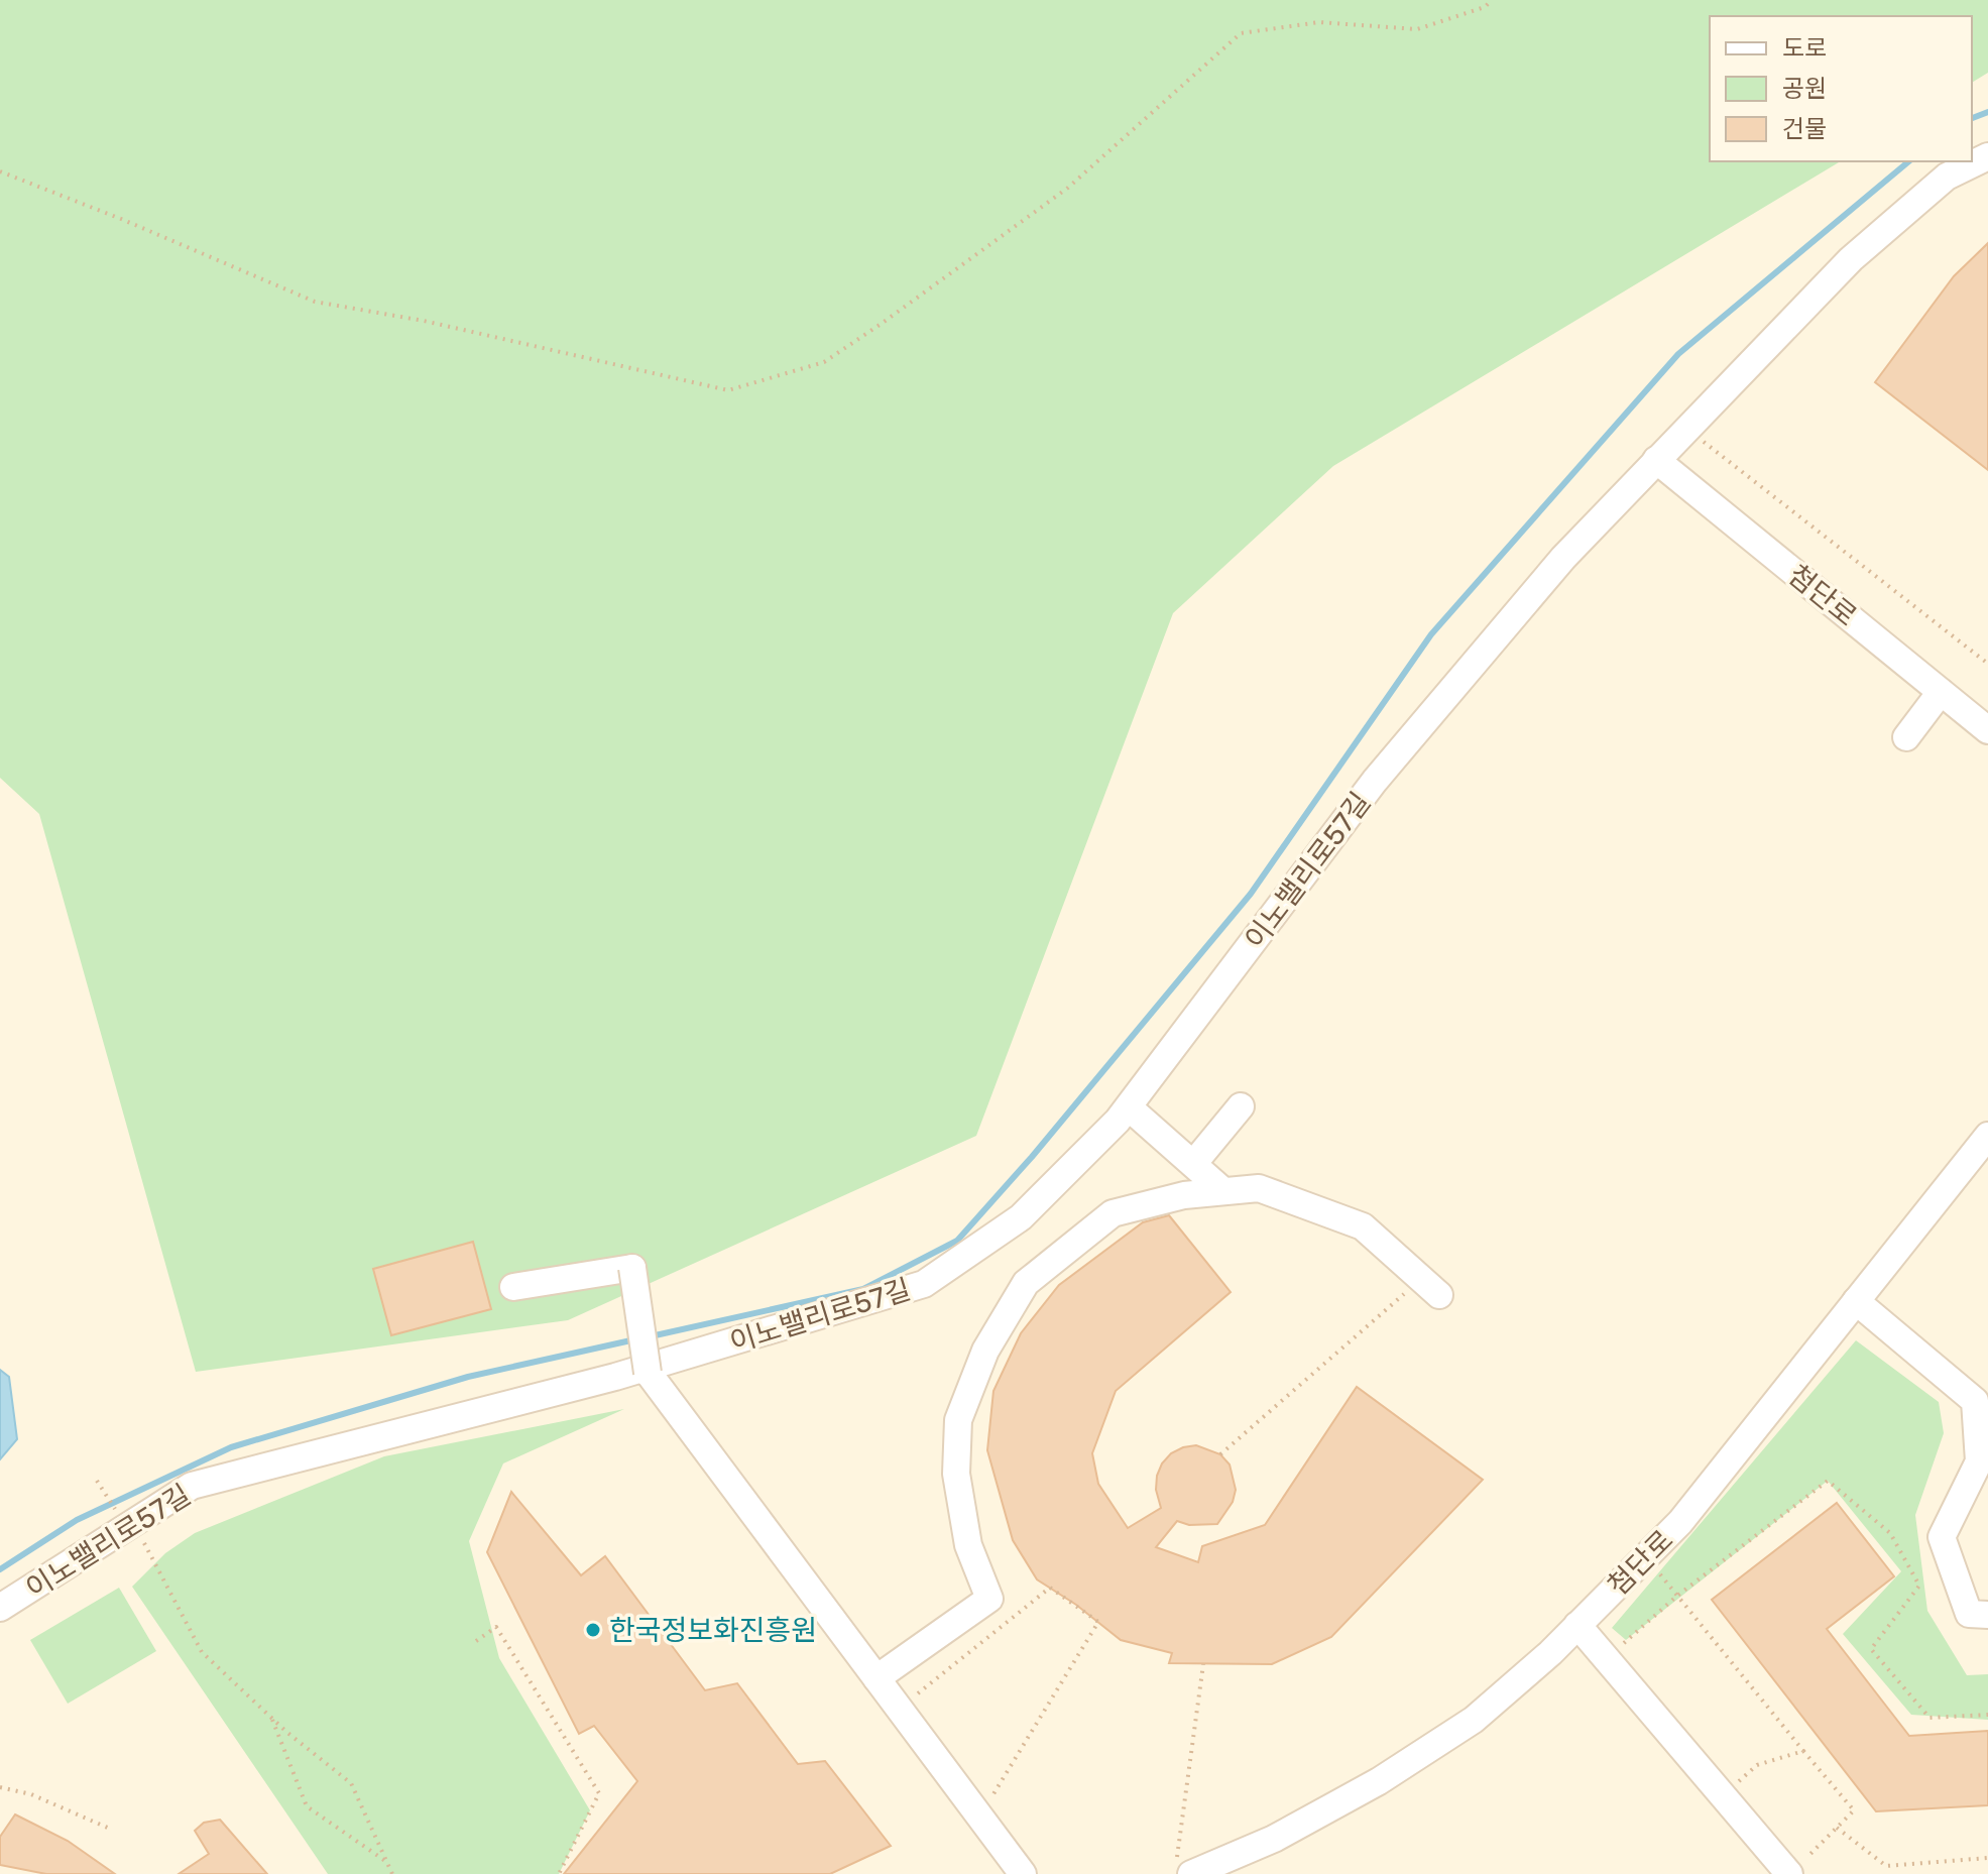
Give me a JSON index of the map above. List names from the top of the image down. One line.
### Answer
{"streets":{"street":["첨단로","이노밸리로57길"]},"crossings":[["첨단로","이노밸리로57길"]],"places":["한국정보화진흥원"],"legend":["도로","공원","건물"]}
